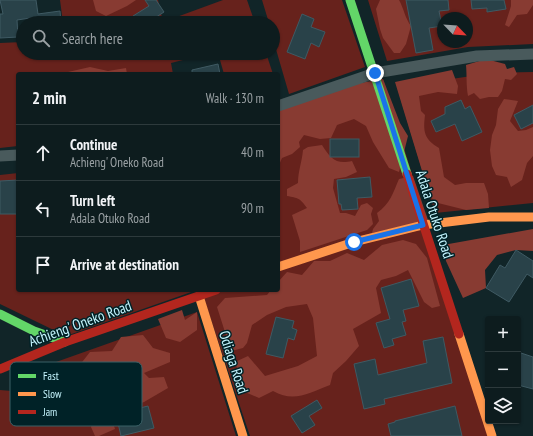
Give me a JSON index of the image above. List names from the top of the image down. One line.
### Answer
{"streets":{"main road":["Adala Otuko Road","Achieng' Oneko Road","Odiaga Road"]},"crossings":[["Achieng' Oneko Road","Odiaga Road"]],"legend":["Fast","Slow","Jam"],"north":"bottom right","page":{"search":"Search here","heading":["2 min","Walk · 130 m"],"list":[["Continue","Achieng' Oneko Road","40 m"],["Turn left","Adala Otuko Road","90 m"],"Arrive at destination"],"map_buttons":["+","−"]}}
